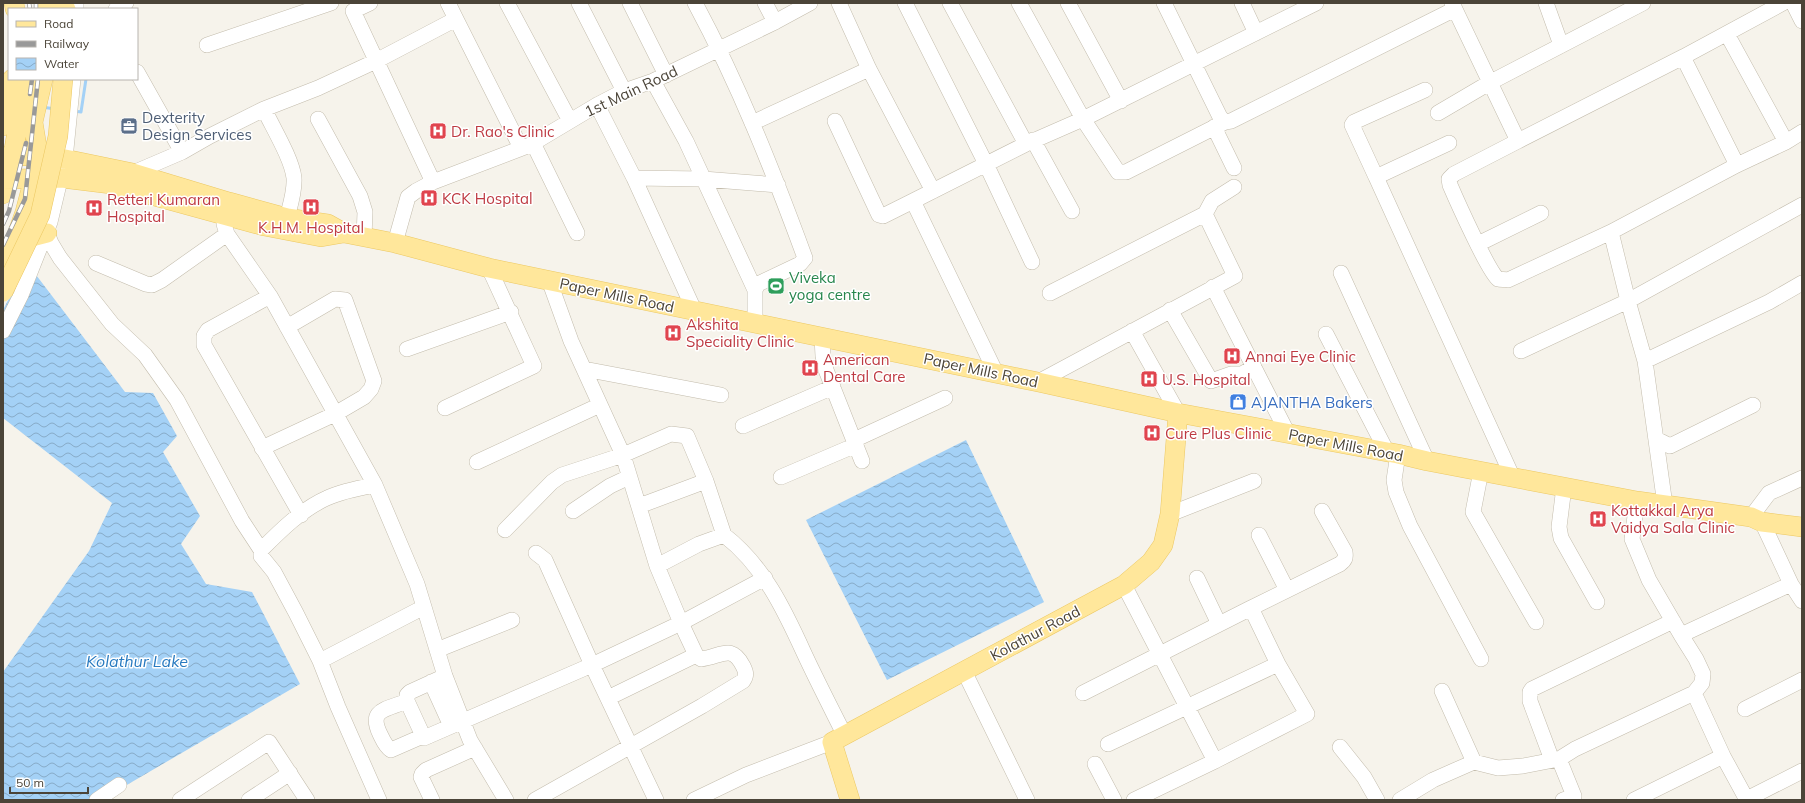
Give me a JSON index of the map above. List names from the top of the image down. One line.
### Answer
{"streets":{"main road":["Paper Mills Road","Kolathur Road"],"street":["1st Main Road"]},"crossings":[["1st Main Road","Paper Mills Road"],["Paper Mills Road","Kolathur Road"]],"water":["Kolathur Lake"],"places":{"office":["Dexterity Design Services"],"hospital":["Dr. Rao's Clinic","KCK Hospital","K.H.M. Hospital","Retteri Kumaran Hospital","Akshita Speciality Clinic","Annai Eye Clinic","American Dental Care","U.S. Hospital","Cure Plus Clinic","Kottakkal Arya Vaidya Sala Clinic"],"sports":["Viveka yoga centre"],"shop":["AJANTHA Bakers"]},"legend":["Road","Railway","Water"],"scale_bar":"50 m"}
